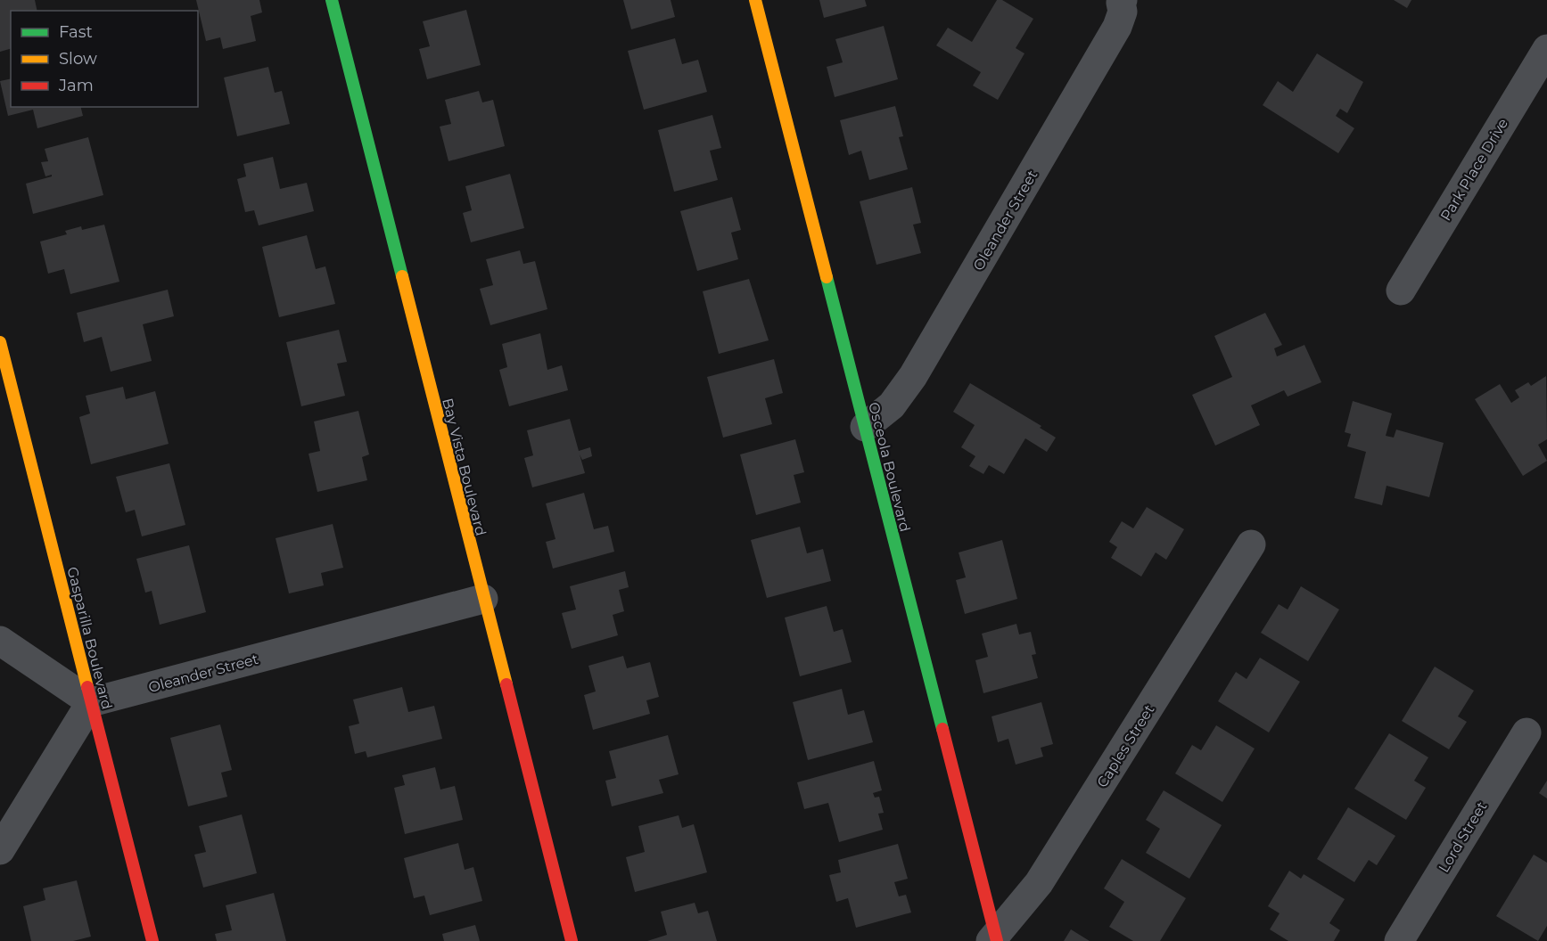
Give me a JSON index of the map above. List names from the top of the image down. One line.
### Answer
{"streets":{"street":["Park Place Drive","Oleander Street","Bay Vista Boulevard","Osceola Boulevard","Gasparilla Boulevard","Caples Street","Lord Street"]},"crossings":[["Oleander Street","Bay Vista Boulevard"],["Oleander Street","Osceola Boulevard"],["Oleander Street","Gasparilla Boulevard"],["Osceola Boulevard","Caples Street"]],"legend":["Fast","Slow","Jam"]}
